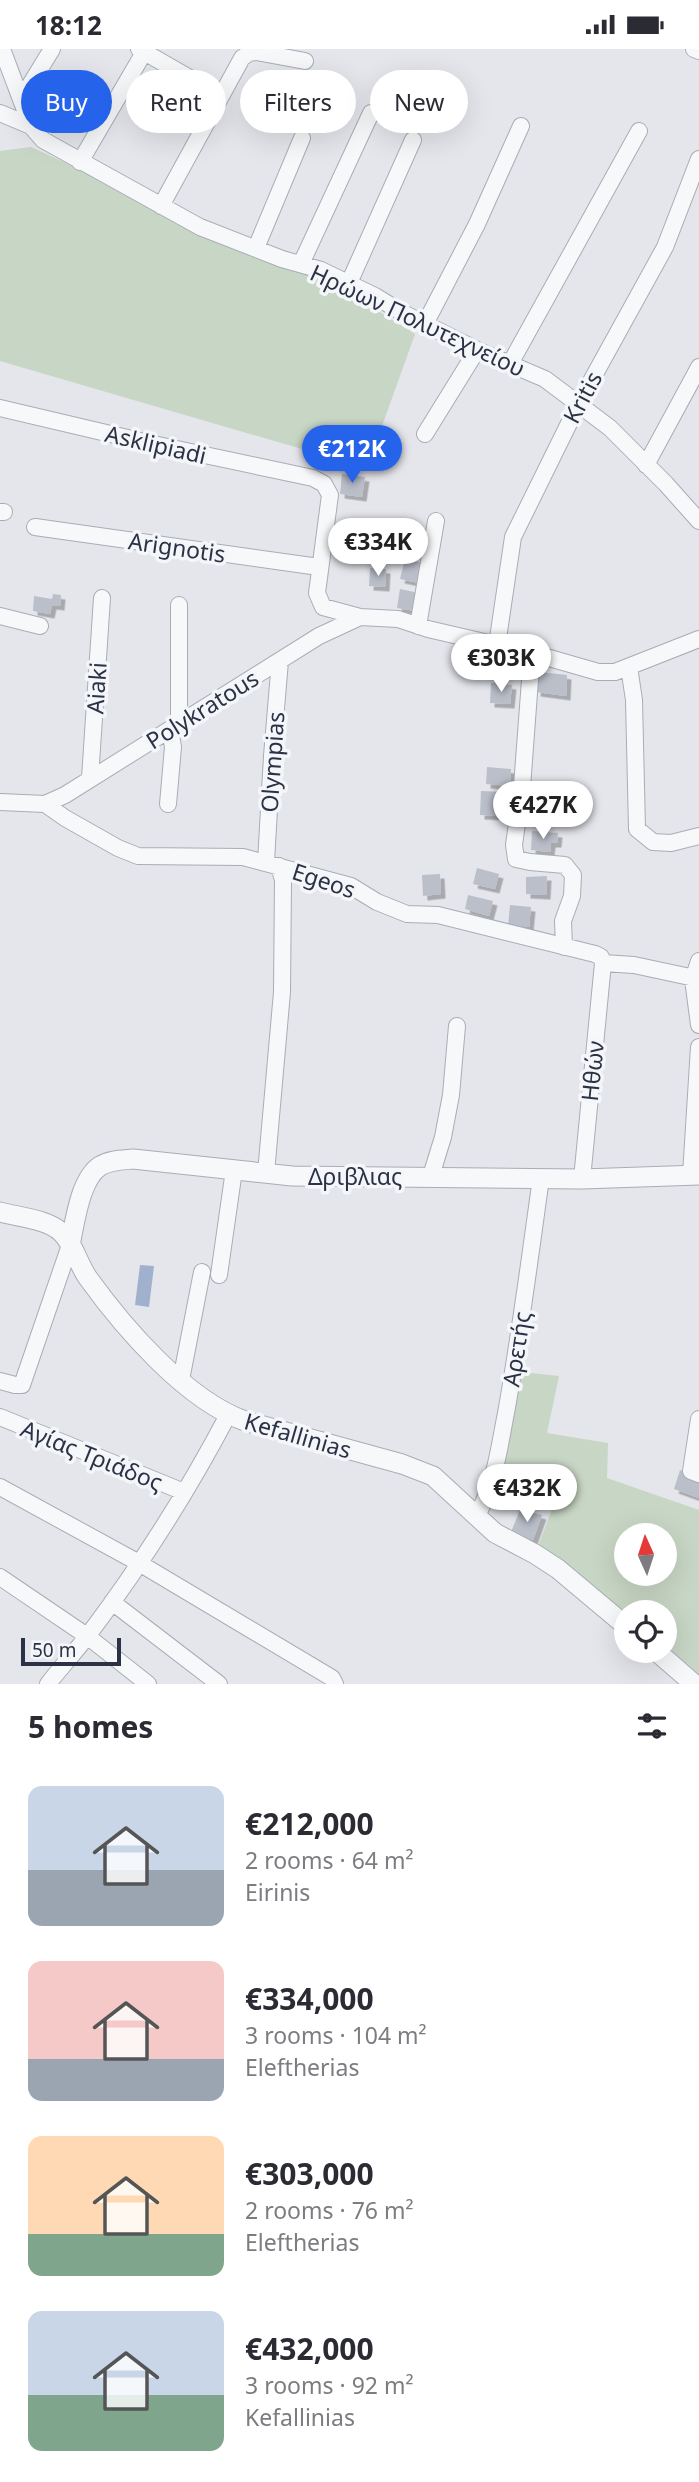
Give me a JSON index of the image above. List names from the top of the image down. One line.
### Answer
{"streets":{"street":["Ηρώων Πολυτεχνείου","Kritis","Asklipiadi","Arignotis","Aiaki","Polykratous","Olympias","Egeos","Ηθών","Δριβλιας","Αρετής","Kefallinias","Αγίας Τριάδος"]},"crossings":[["Ηρώων Πολυτεχνείου","Kritis"],["Asklipiadi","Arignotis"],["Aiaki","Polykratous"],["Polykratous","Olympias"],["Polykratous","Egeos"],["Olympias","Egeos"],["Olympias","Δριβλιας"],["Egeos","Ηθών"],["Ηθών","Δριβλιας"],["Δριβλιας","Αρετής"],["Δριβλιας","Kefallinias"],["Αρετής","Kefallinias"]],"scale_bar":"50 m","north":"top","page":{"status":"18:12","chip":["Buy","Rent","Filters","New"],"price":["€212K","€334K","€303K","€427K","€432K"],"scale":"50 m","heading":"5 homes","list":[{"name":"€212,000","note":"2 rooms · 64 m² · Eirinis"},{"name":"€334,000","note":"3 rooms · 104 m² · Eleftherias"},{"name":"€303,000","note":"2 rooms · 76 m² · Eleftherias"},{"name":"€432,000","note":"3 rooms · 92 m² · Kefallinias"}]}}
